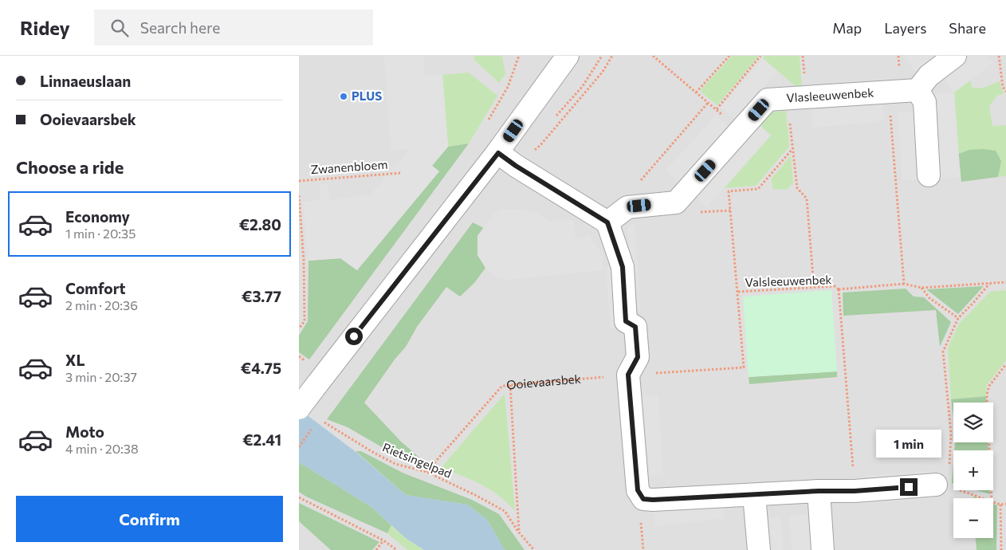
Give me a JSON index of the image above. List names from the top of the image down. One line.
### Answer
{"streets":{"street":["Vlasleeuwenbek"],"path":["Zwanenbloem","Valsleeuwenbek","Ooievaarsbek","Rietsingelpad"]},"crossings":[["Vlasleeuwenbek","Valsleeuwenbek"],["Valsleeuwenbek","Ooievaarsbek"],["Ooievaarsbek","Rietsingelpad"]],"places":["PLUS"],"page":{"header":"Ridey","search":"Search here","nav":["Map","Layers","Share"],"banner":["Linnaeuslaan","Ooievaarsbek"],"heading":"Choose a ride","list":[{"name":"Economy","note":"1 min · 20:35","value":"€2.80"},{"name":"Comfort","note":"2 min · 20:36","value":"€3.77"},{"name":"XL","note":"3 min · 20:37","value":"€4.75"},{"name":"Moto","note":"4 min · 20:38","value":"€2.41"}],"map_buttons":["+","−"],"bubble":"1 min","buttons":"Confirm"}}
